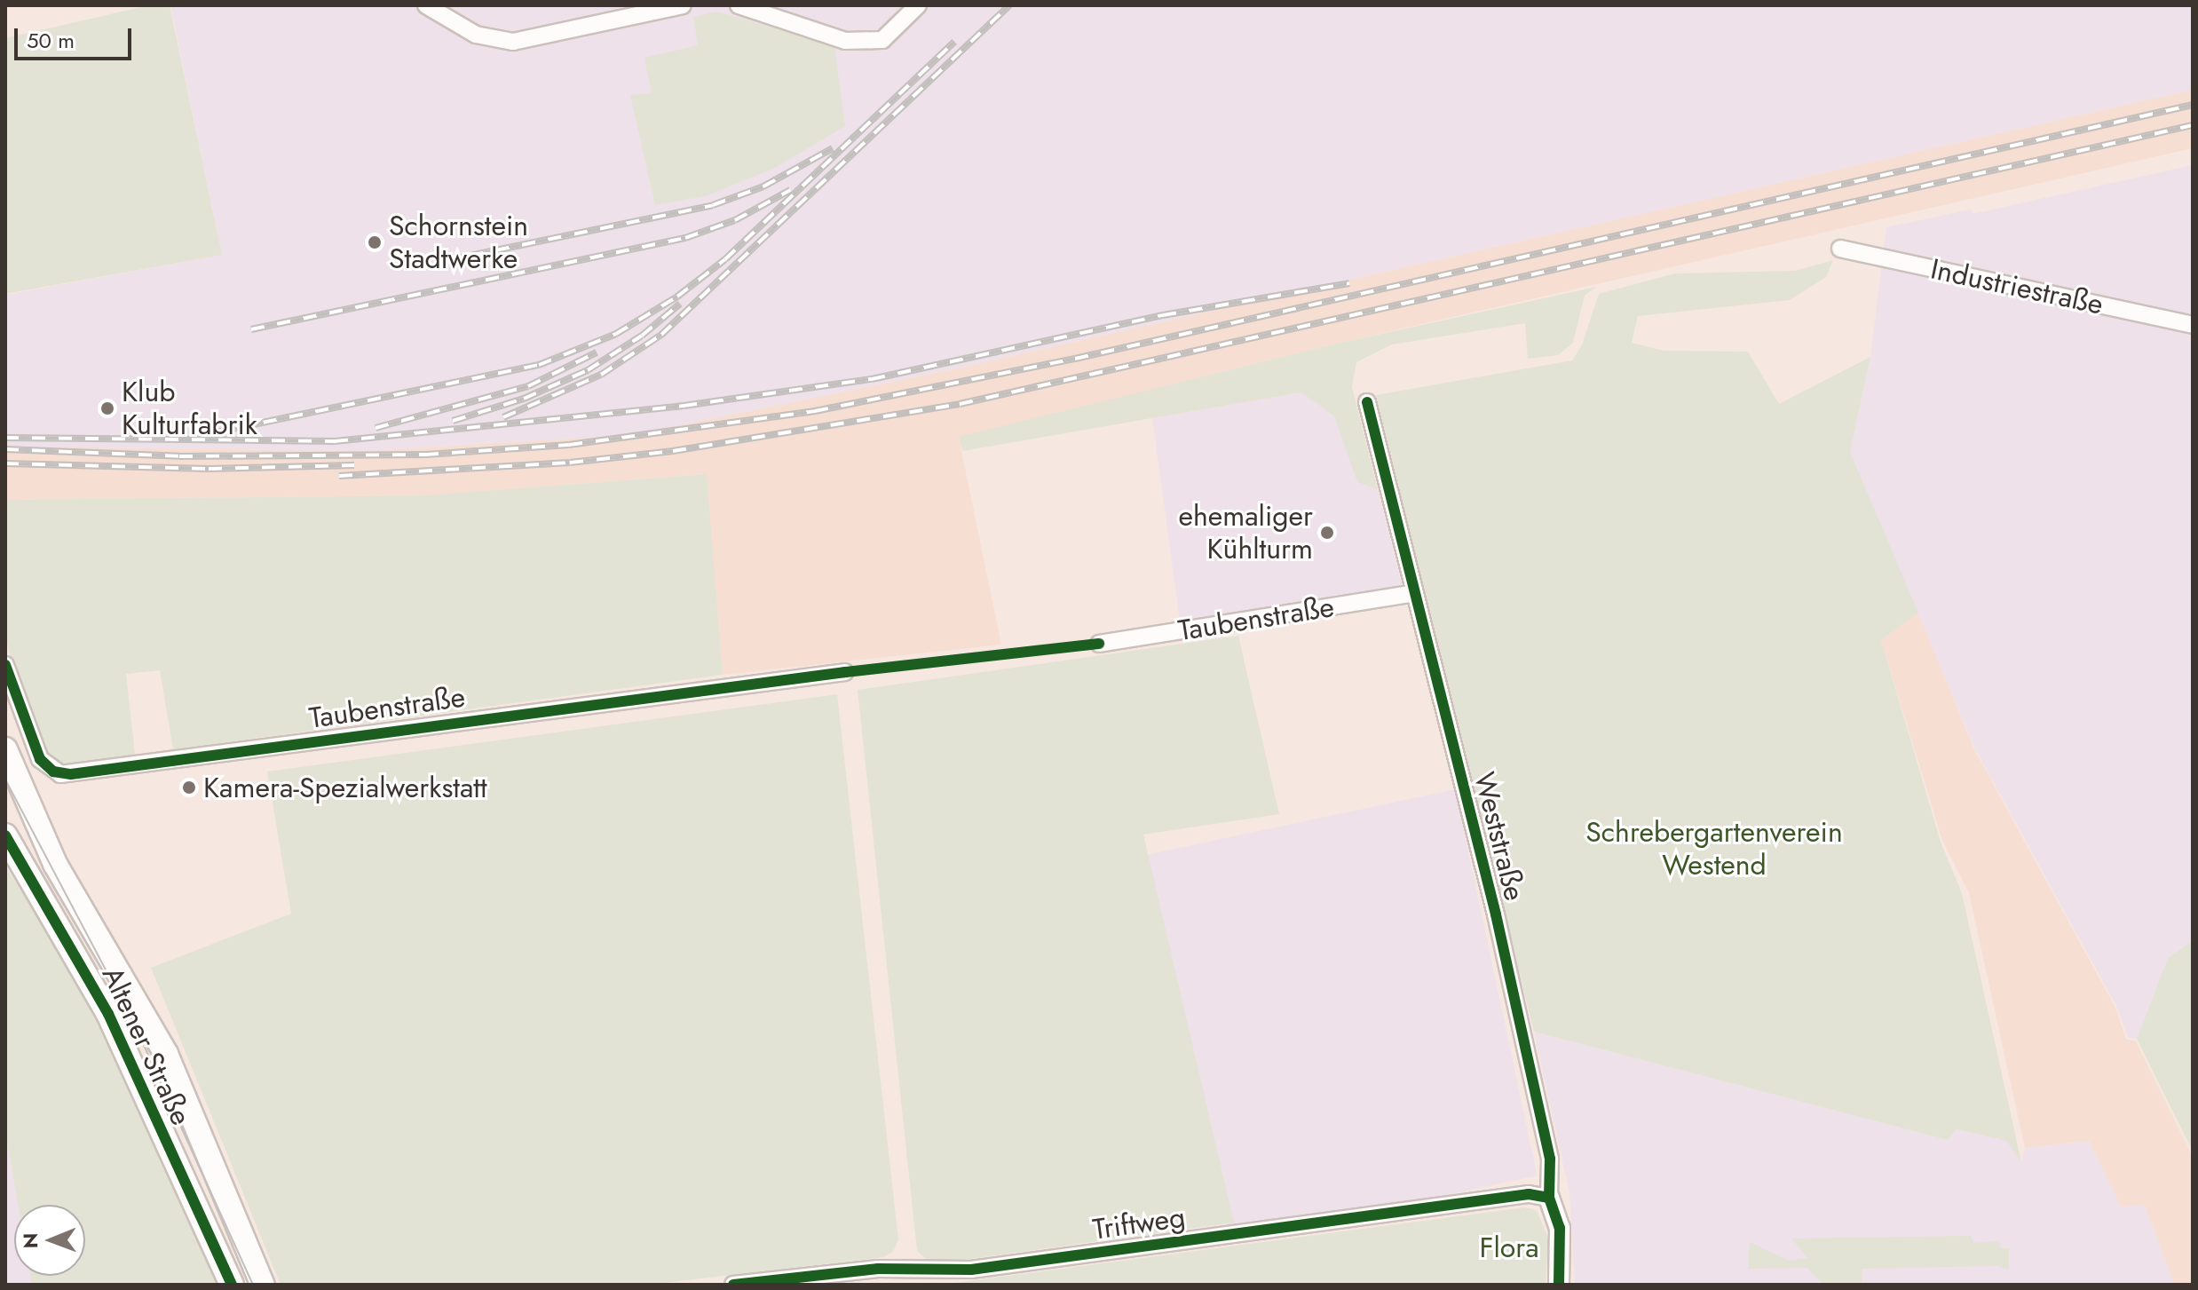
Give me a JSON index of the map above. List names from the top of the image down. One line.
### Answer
{"streets":{"main road":["Altener Straße"],"street":["Industriestraße","Taubenstraße","Weststraße","Triftweg"]},"crossings":[["Taubenstraße","Weststraße"],["Weststraße","Triftweg"]],"parks":["Schrebergartenverein Westend","Flora"],"places":["Schornstein Stadtwerke","Klub Kulturfabrik","ehemaliger Kühlturm","Kamera-Spezialwerkstatt"],"scale_bar":"50 m","north":"left"}
